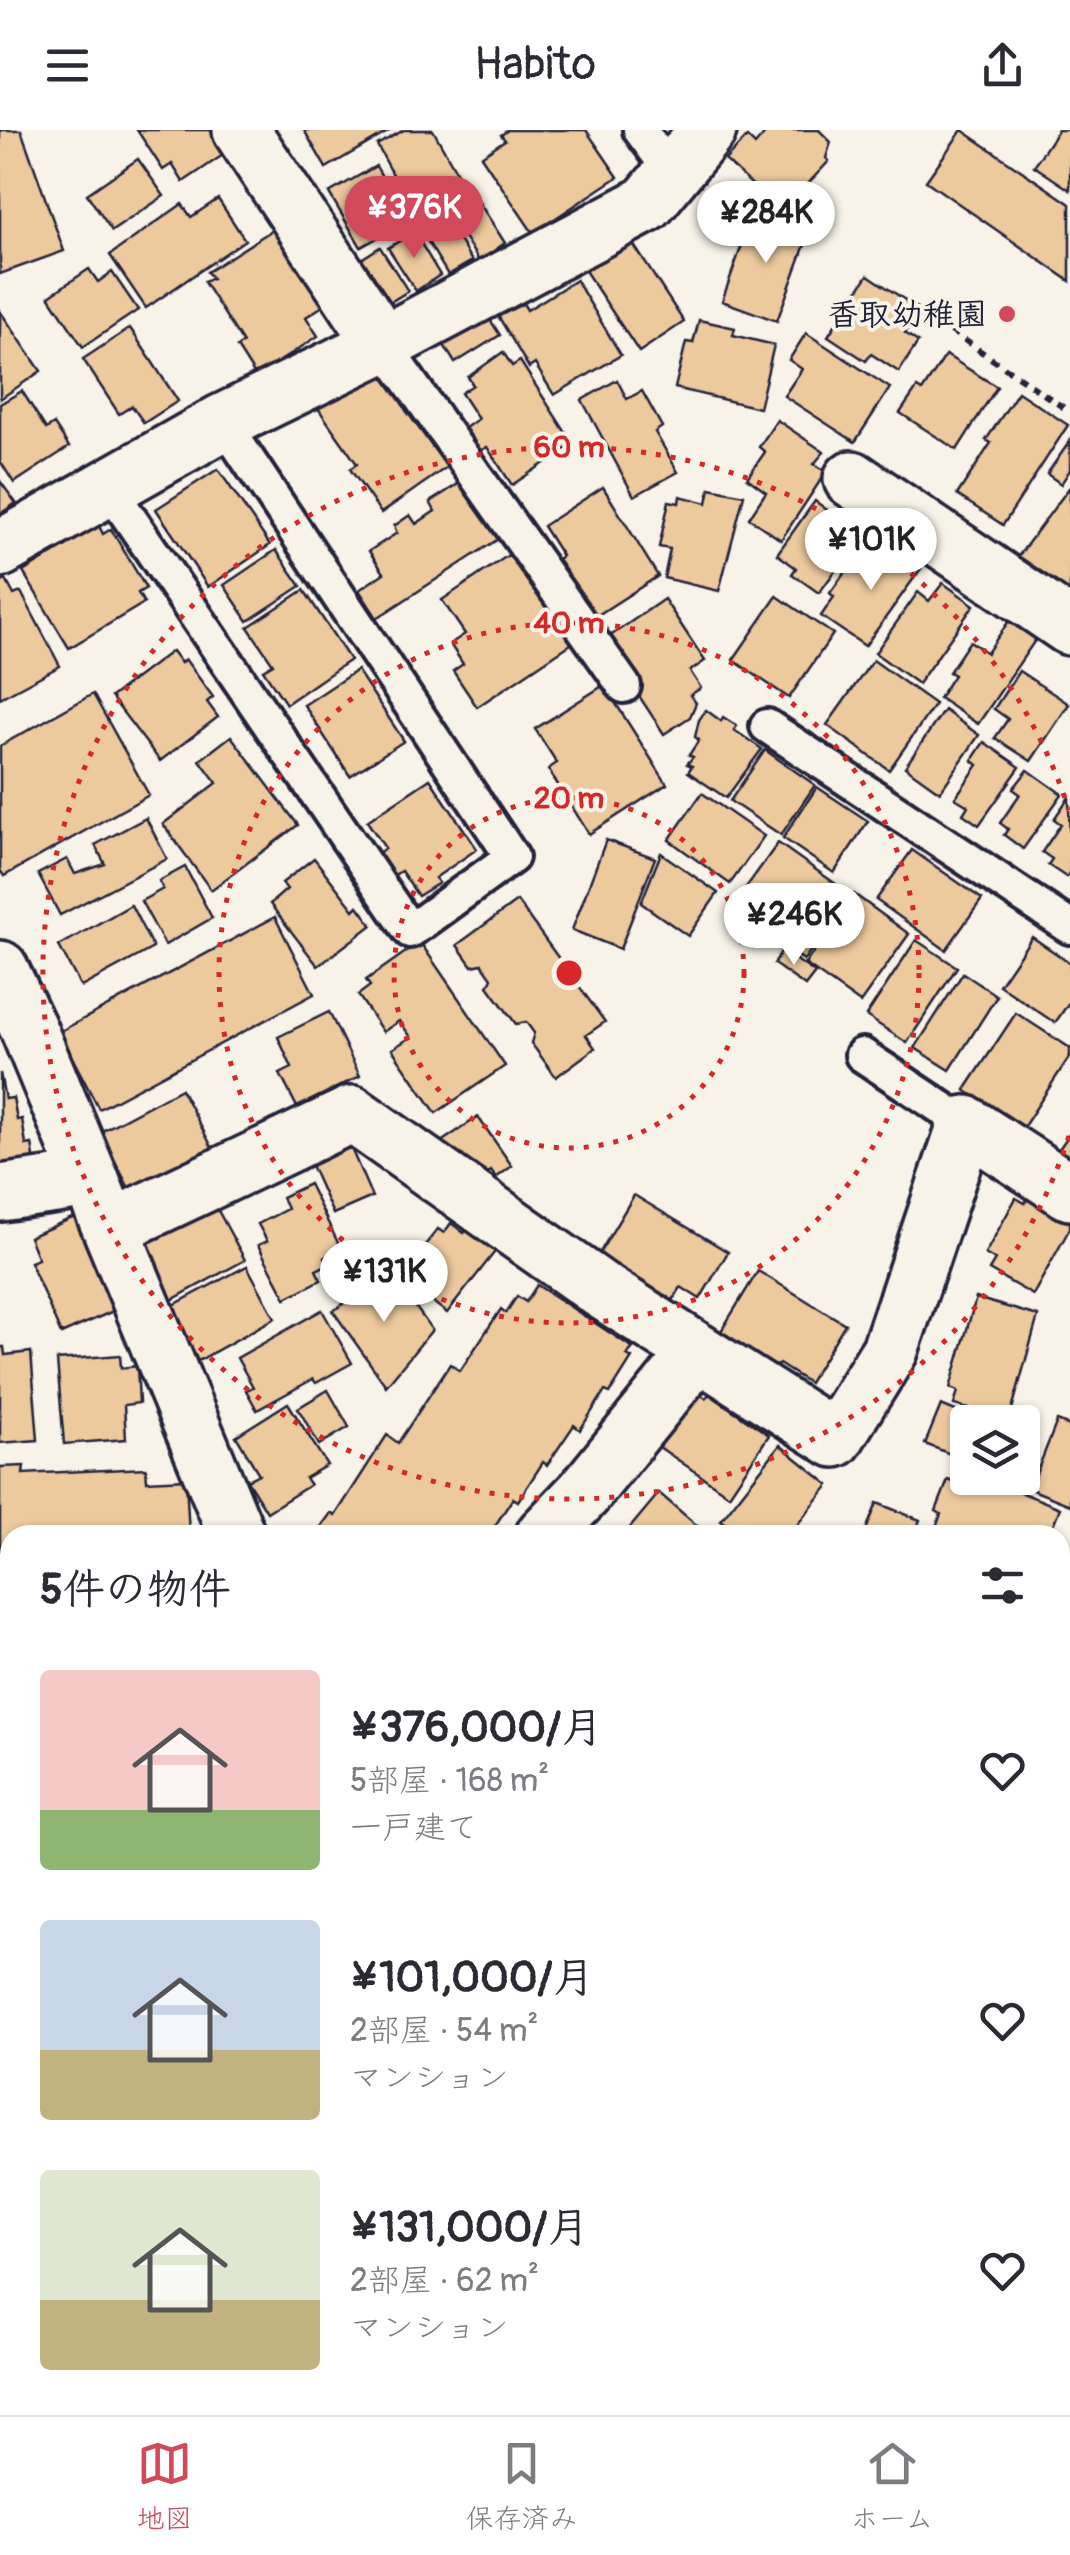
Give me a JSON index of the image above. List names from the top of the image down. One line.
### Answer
{"places":["香取幼稚園"],"page":{"header":"Habito","price":["¥376K","¥284K","¥101K","¥246K","¥131K"],"heading":"5件の物件","list":[{"name":"¥376,000/月","note":"5部屋 · 168 m² · 一戸建て"},{"name":"¥101,000/月","note":"2部屋 · 54 m² · マンション"},{"name":"¥131,000/月","note":"2部屋 · 62 m² · マンション"}],"tabs":["地図","保存済み","ホーム"]},"rings":["60 m","40 m","20 m"]}
